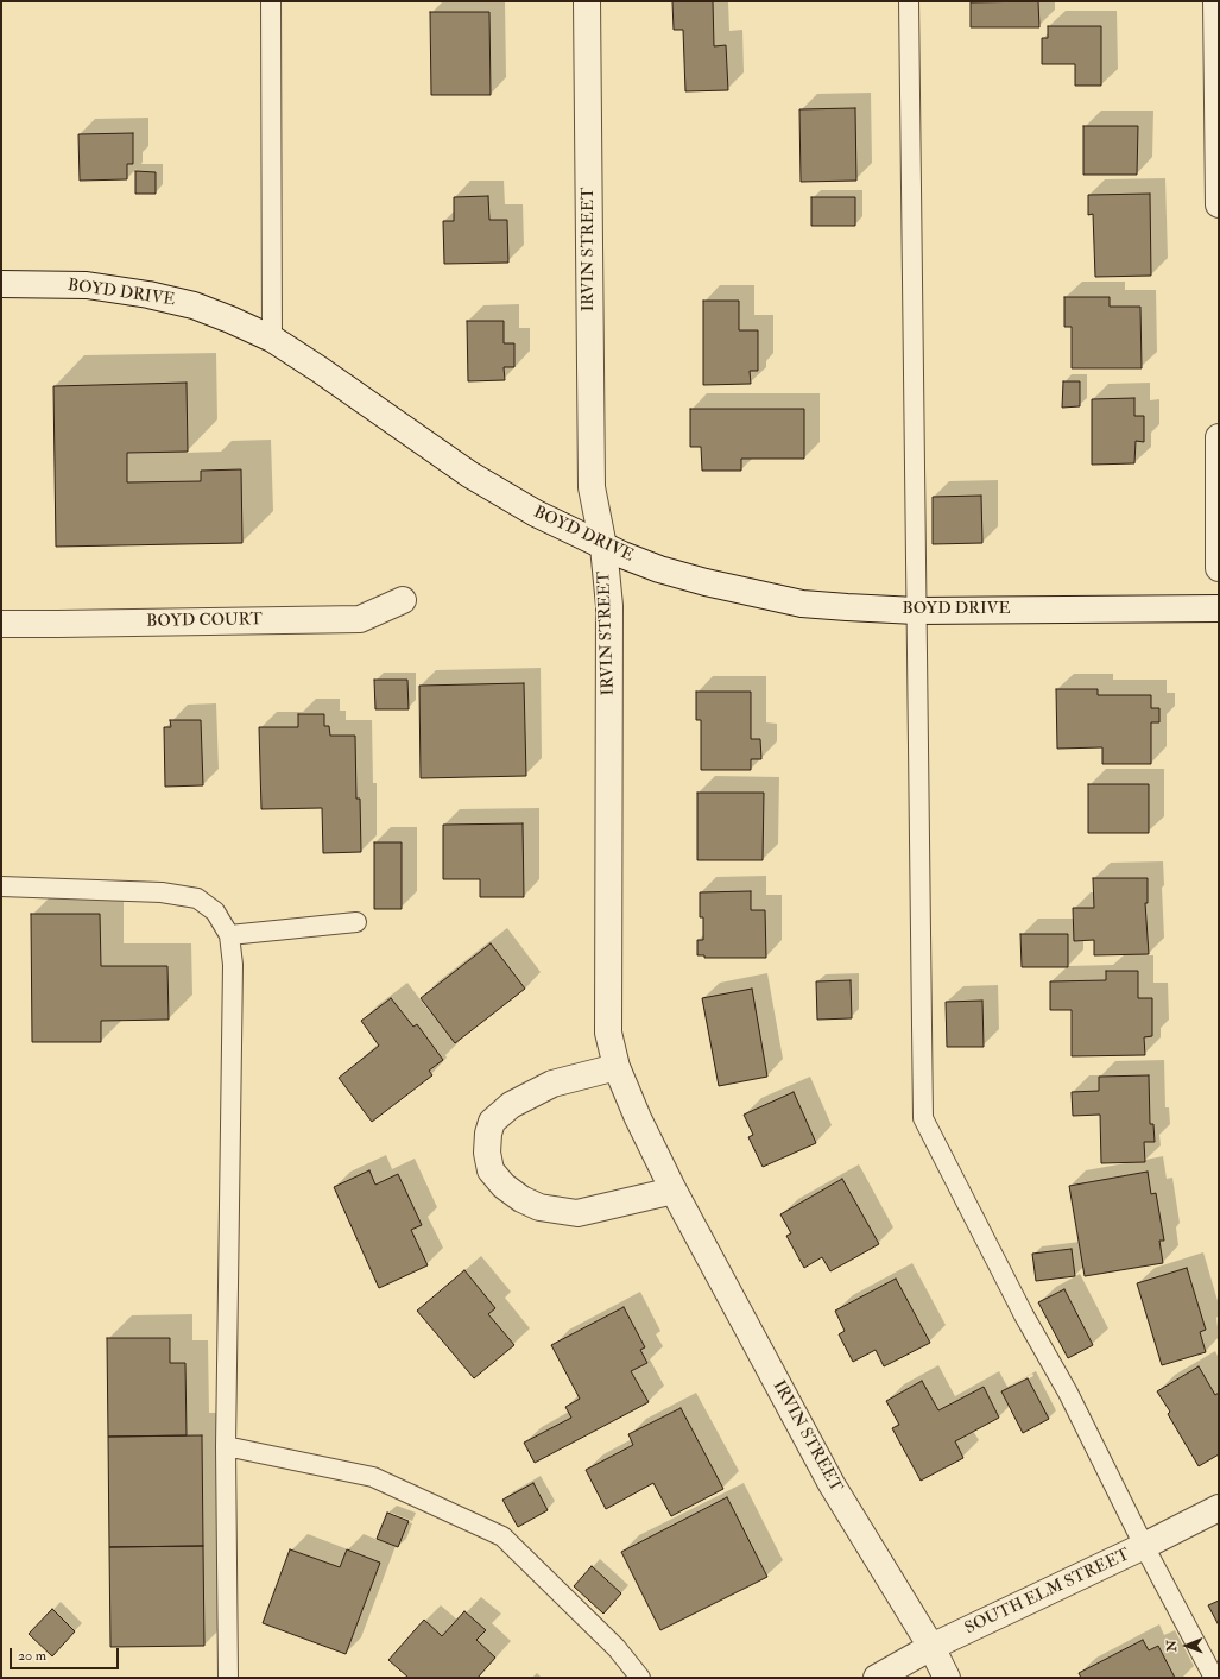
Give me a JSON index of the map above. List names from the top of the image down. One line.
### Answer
{"streets":{"street":["IRVIN STREET","BOYD DRIVE","BOYD COURT","SOUTH ELM STREET"]},"crossings":[["IRVIN STREET","BOYD DRIVE"],["IRVIN STREET","SOUTH ELM STREET"]],"scale_bar":"20 m","north":"left"}
